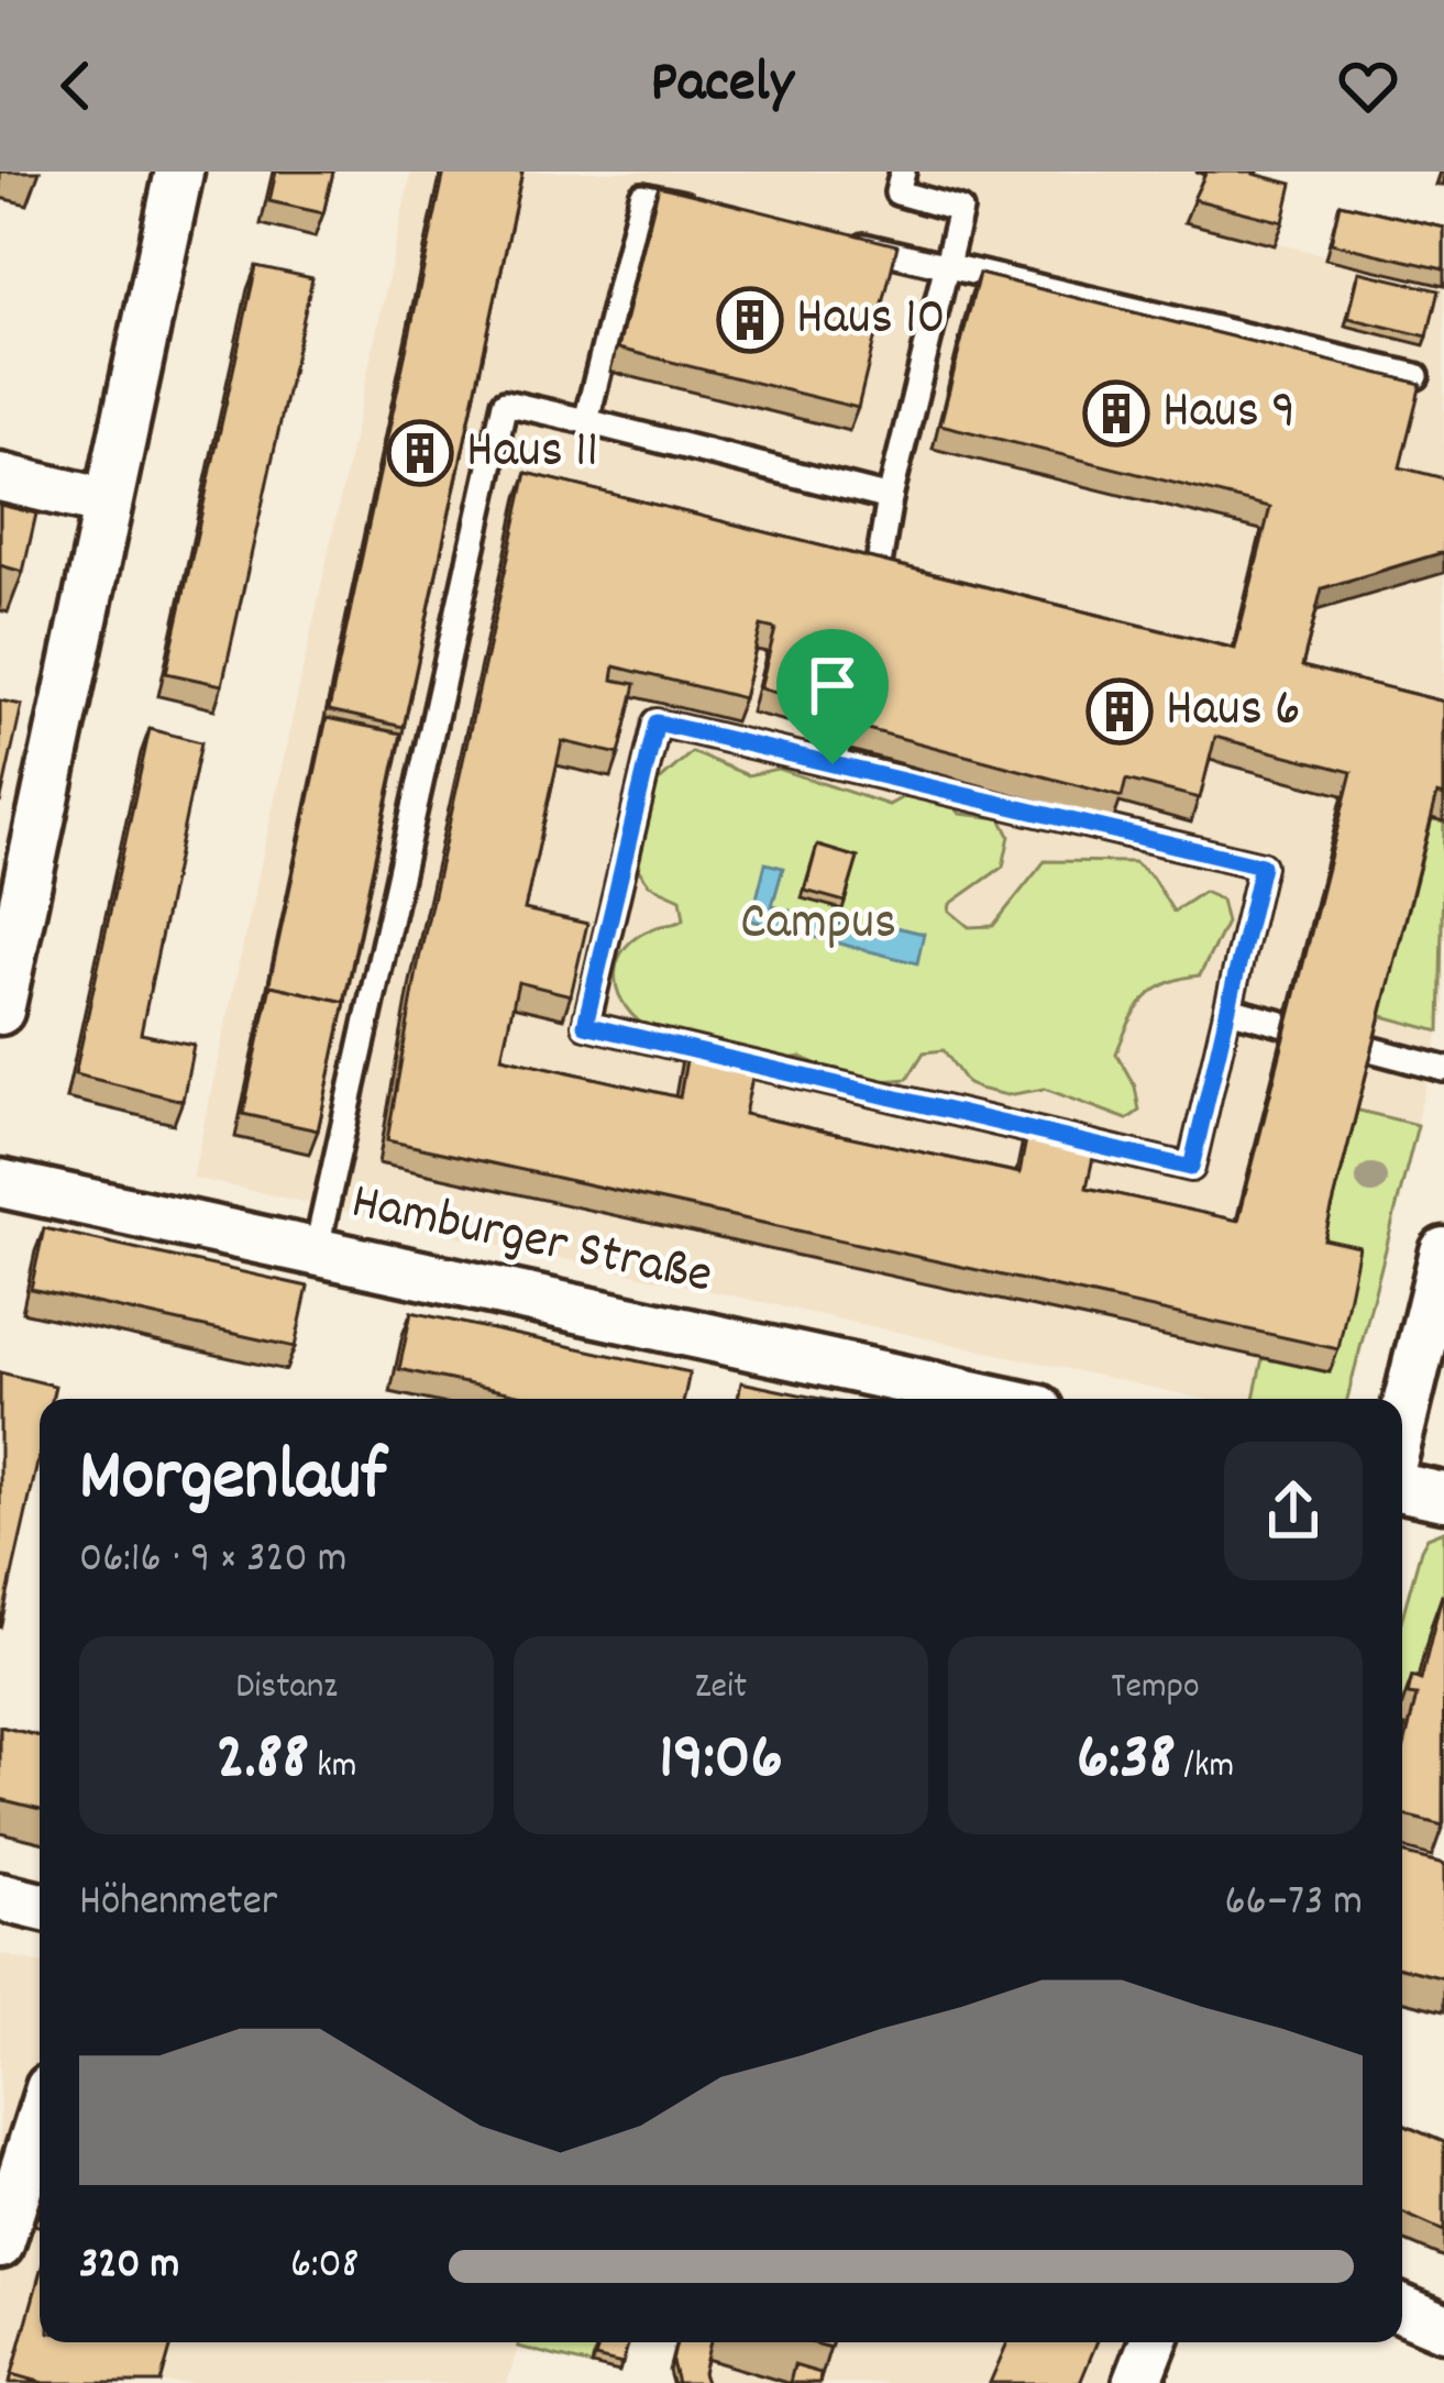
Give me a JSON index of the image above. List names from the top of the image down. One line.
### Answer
{"streets":{"street":["Hamburger Straße"]},"parks":["Campus"],"places":{"building":["Haus 10","Haus 9","Haus 11","Haus 6"]},"page":{"header":"Pacely","heading":["Morgenlauf","06:16 · 9 × 320 m"],"stats":[["Distanz","2.88 km"],["Zeit","19:06"],["Tempo","6:38 /km"]],"chart":["Höhenmeter","66–73 m"],"list":[{"name":"320 m","note":"6:08"}]}}
